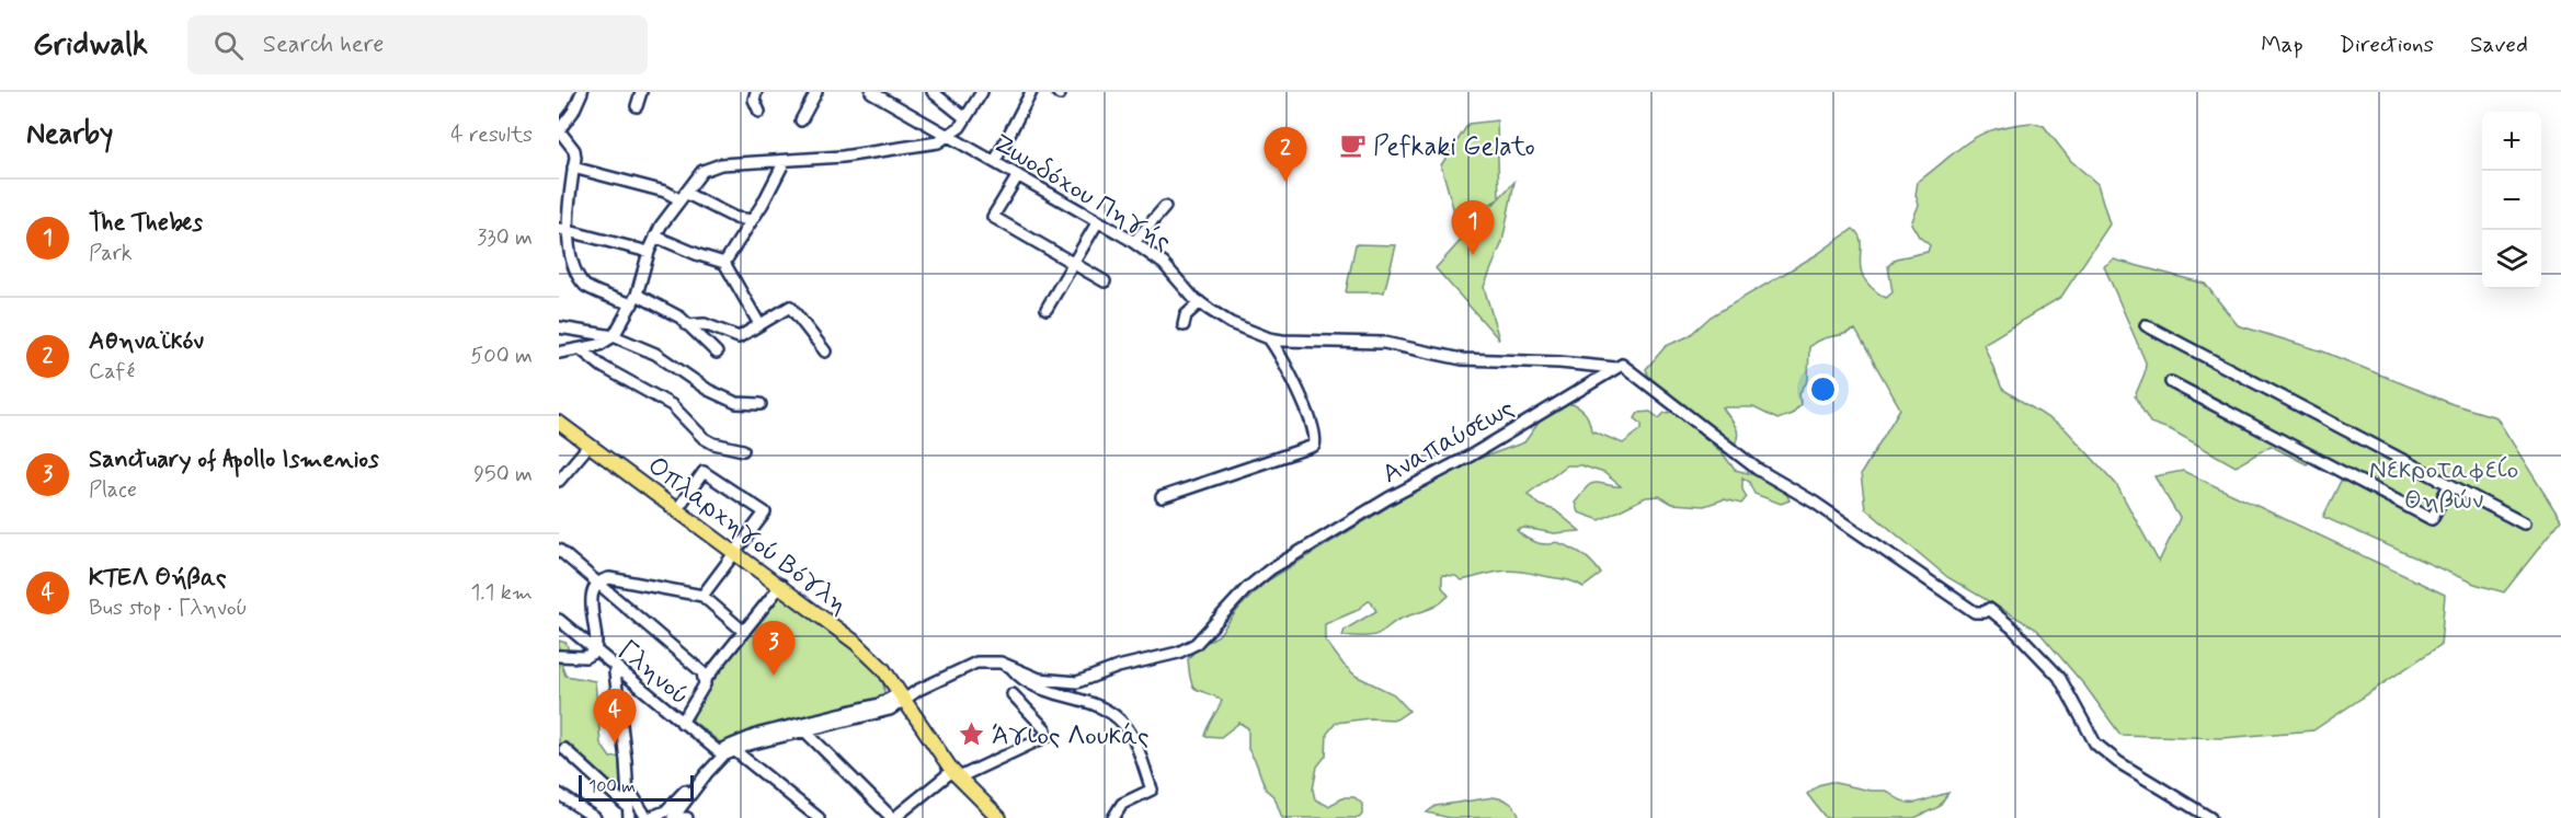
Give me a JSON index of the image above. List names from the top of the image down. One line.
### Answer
{"streets":{"main road":["Οπλαρχηγού Βόγλη"],"street":["Ζωοδόχου Πηγής","Αναπαύσεως","Γληνού"]},"crossings":[["Ζωοδόχου Πηγής","Αναπαύσεως"],["Αναπαύσεως","Οπλαρχηγού Βόγλη"]],"parks":["Νεκροταφείο Θηβών"],"places":{"cafe":["Pefkaki Gelato"],"place":["Άγιος Λουκάς"]},"scale_bar":"100 m","page":{"header":"Gridwalk","search":"Search here","nav":["Map","Directions","Saved"],"heading":["Nearby","4 results"],"map_buttons":["+","−"],"pins":["2","1","3","4"],"list":[{"mark":"1","name":"The Thebes","note":"Park","value":"330 m"},{"mark":"2","name":"Αθηναϊκόν","note":"Café","value":"500 m"},{"mark":"3","name":"Sanctuary of Apollo Ismenios","note":"Place","value":"950 m"},{"mark":"4","name":"ΚΤΕΛ Θήβας","note":"Bus stop · Γληνού","value":"1.1 km"}],"scale":"100 m"}}
